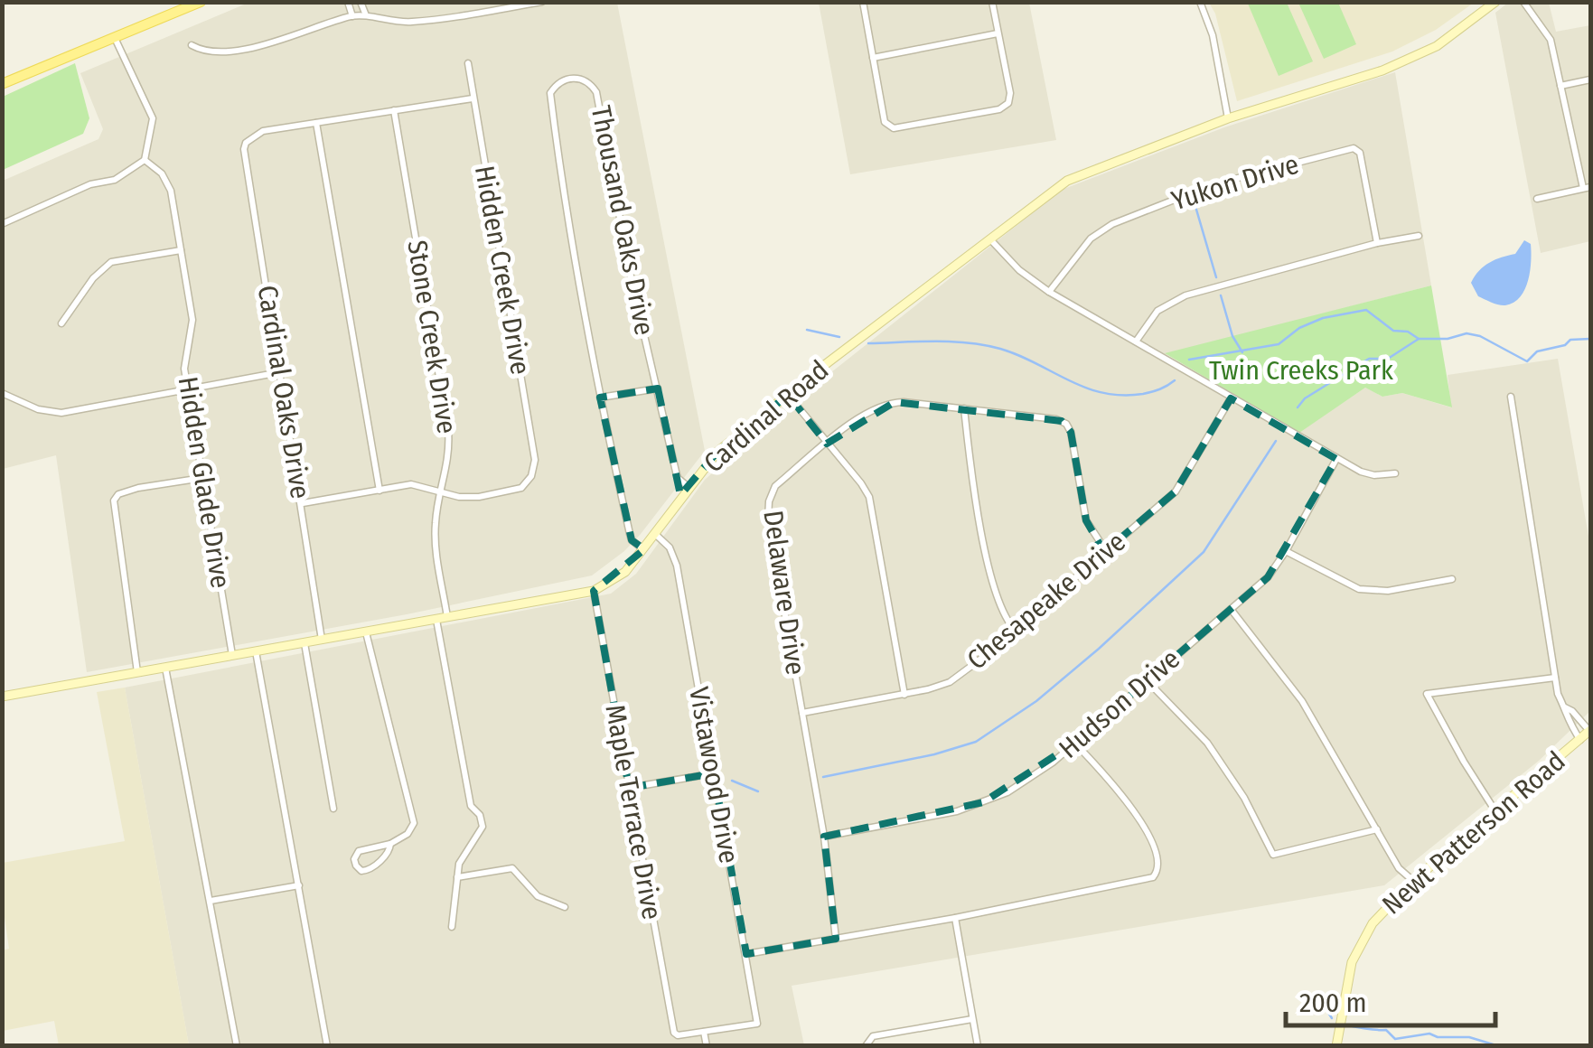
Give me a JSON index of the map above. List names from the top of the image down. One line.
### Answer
{"streets":{"street":["Yukon Drive","Thousand Oaks Drive","Hidden Creek Drive","Stone Creek Drive","Cardinal Oaks Drive","Cardinal Road","Hidden Glade Drive","Delaware Drive","Chesapeake Drive","Hudson Drive","Vistawood Drive","Maple Terrace Drive","Newt Patterson Road"]},"crossings":[["Thousand Oaks Drive","Cardinal Road"],["Hidden Creek Drive","Stone Creek Drive"],["Stone Creek Drive","Cardinal Road"],["Cardinal Oaks Drive","Cardinal Road"],["Cardinal Road","Hidden Glade Drive"],["Cardinal Road","Vistawood Drive"],["Cardinal Road","Maple Terrace Drive"],["Delaware Drive","Chesapeake Drive"],["Delaware Drive","Hudson Drive"],["Vistawood Drive","Maple Terrace Drive"]],"parks":["Twin Creeks Park"],"scale_bar":"200 m"}
